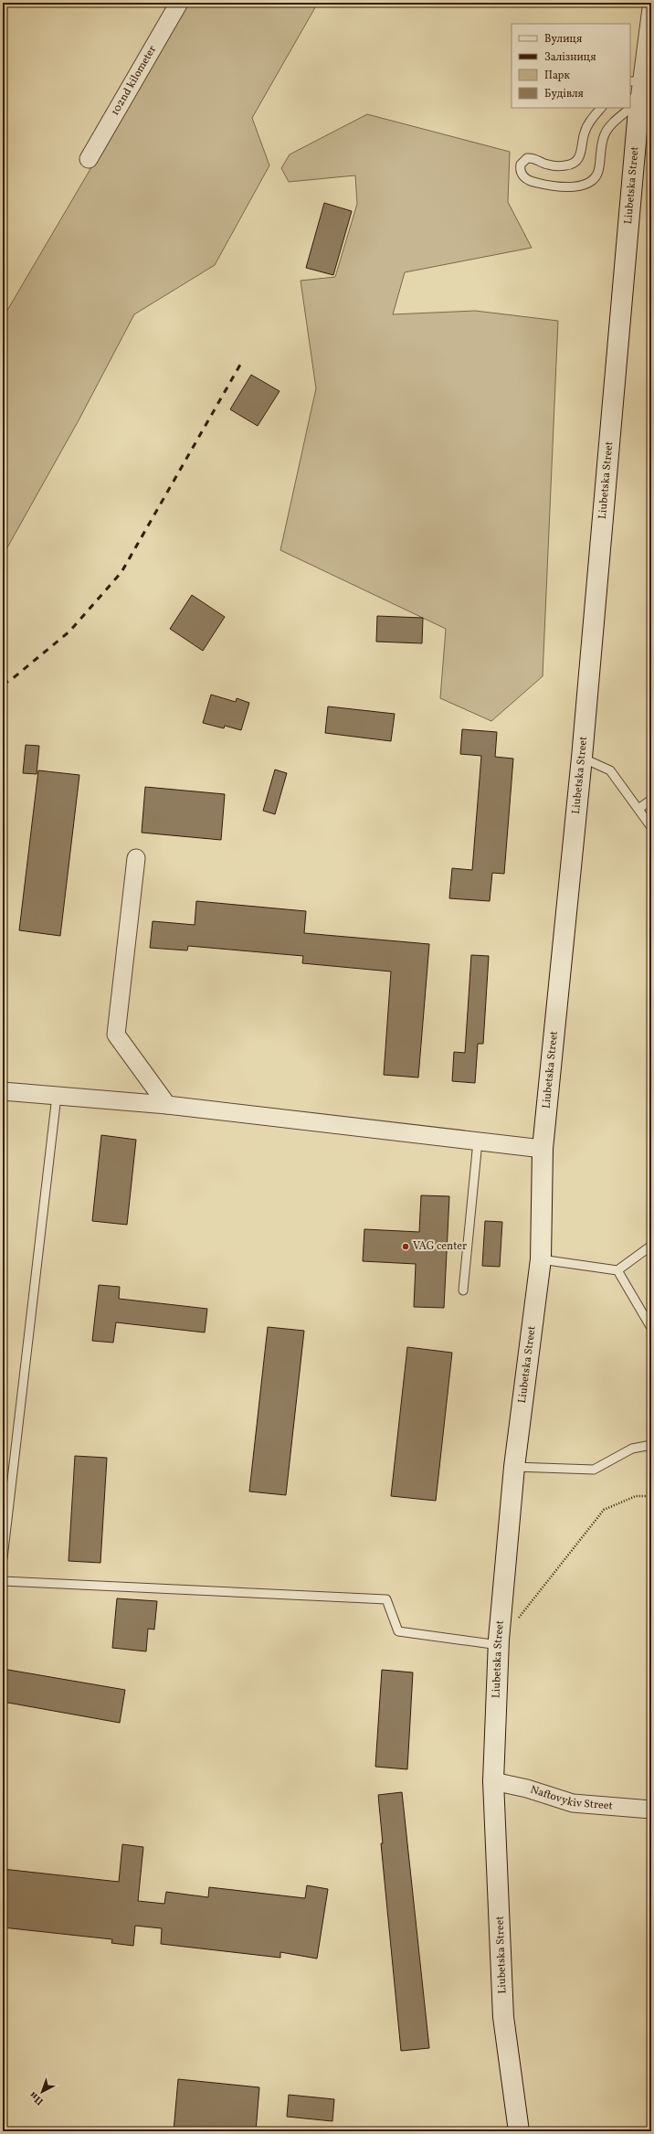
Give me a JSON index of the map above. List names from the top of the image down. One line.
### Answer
{"streets":{"main road":["Liubetska Street"],"street":["102nd kilometer","Naftovykiv Street"]},"crossings":[["Liubetska Street","Naftovykiv Street"]],"places":["VAG center"],"legend":["Вулиця","Залізниця","Парк","Будівля"],"north":"bottom left"}
